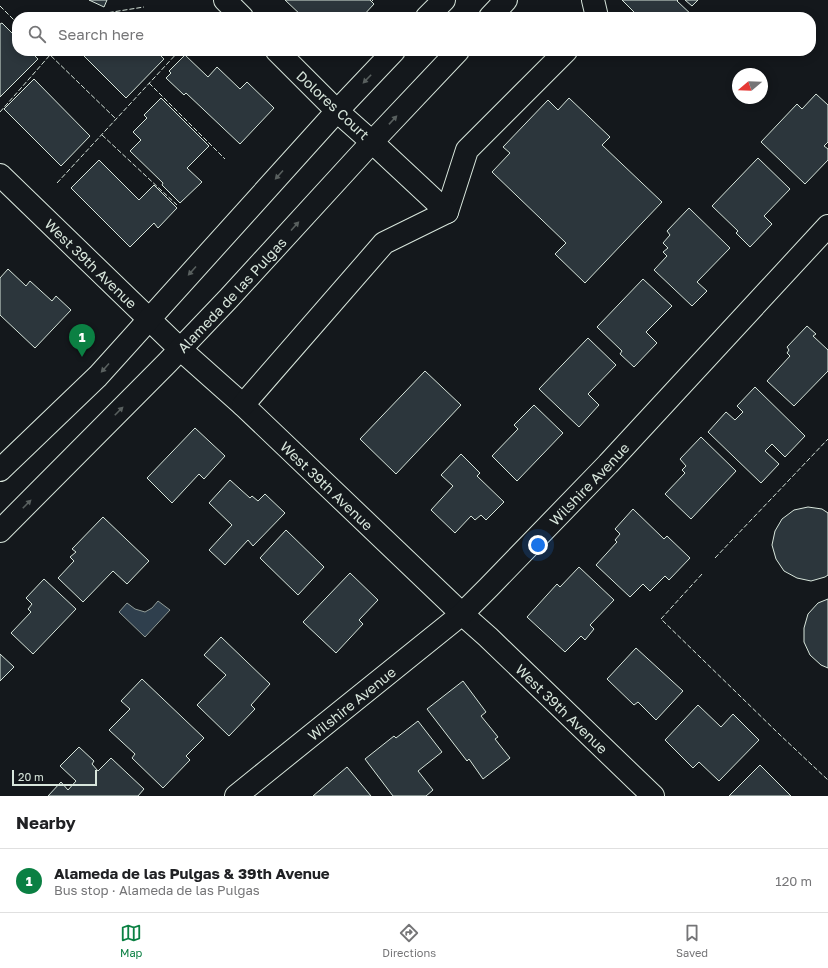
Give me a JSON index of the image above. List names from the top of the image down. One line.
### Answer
{"streets":{"street":["Dolores Court","West 39th Avenue","Alameda de las Pulgas","Wilshire Avenue"]},"crossings":[["Dolores Court","Alameda de las Pulgas"],["West 39th Avenue","Alameda de las Pulgas"],["West 39th Avenue","Wilshire Avenue"]],"scale_bar":"20 m","north":"left","page":{"search":"Search here","pins":"1","scale":"20 m","heading":"Nearby","list":[{"mark":"1","name":"Alameda de las Pulgas & 39th Avenue","note":"Bus stop · Alameda de las Pulgas","value":"120 m"}],"nav":["Map","Directions","Saved"]}}
